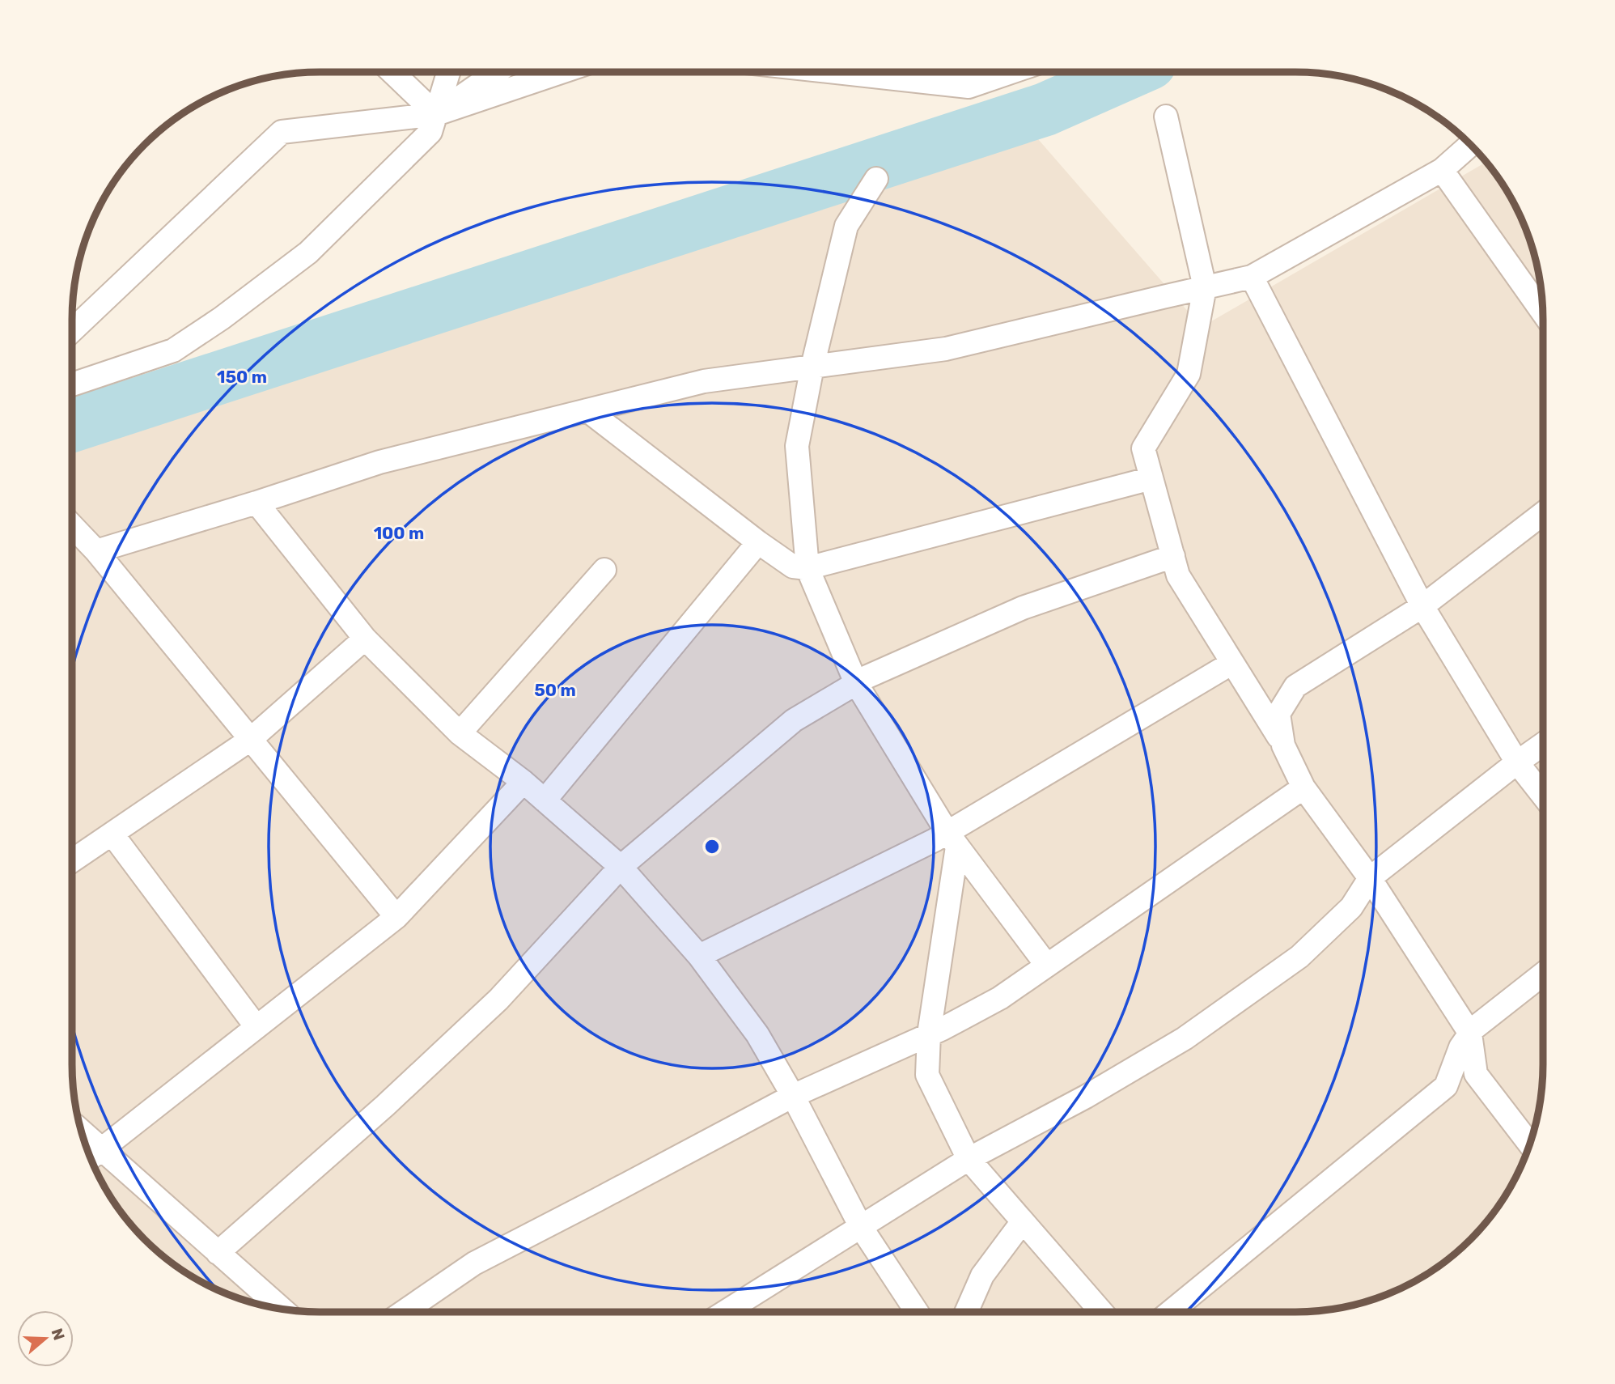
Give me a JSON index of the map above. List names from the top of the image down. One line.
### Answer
{"north":"right","rings":["150 m","100 m","50 m"]}
